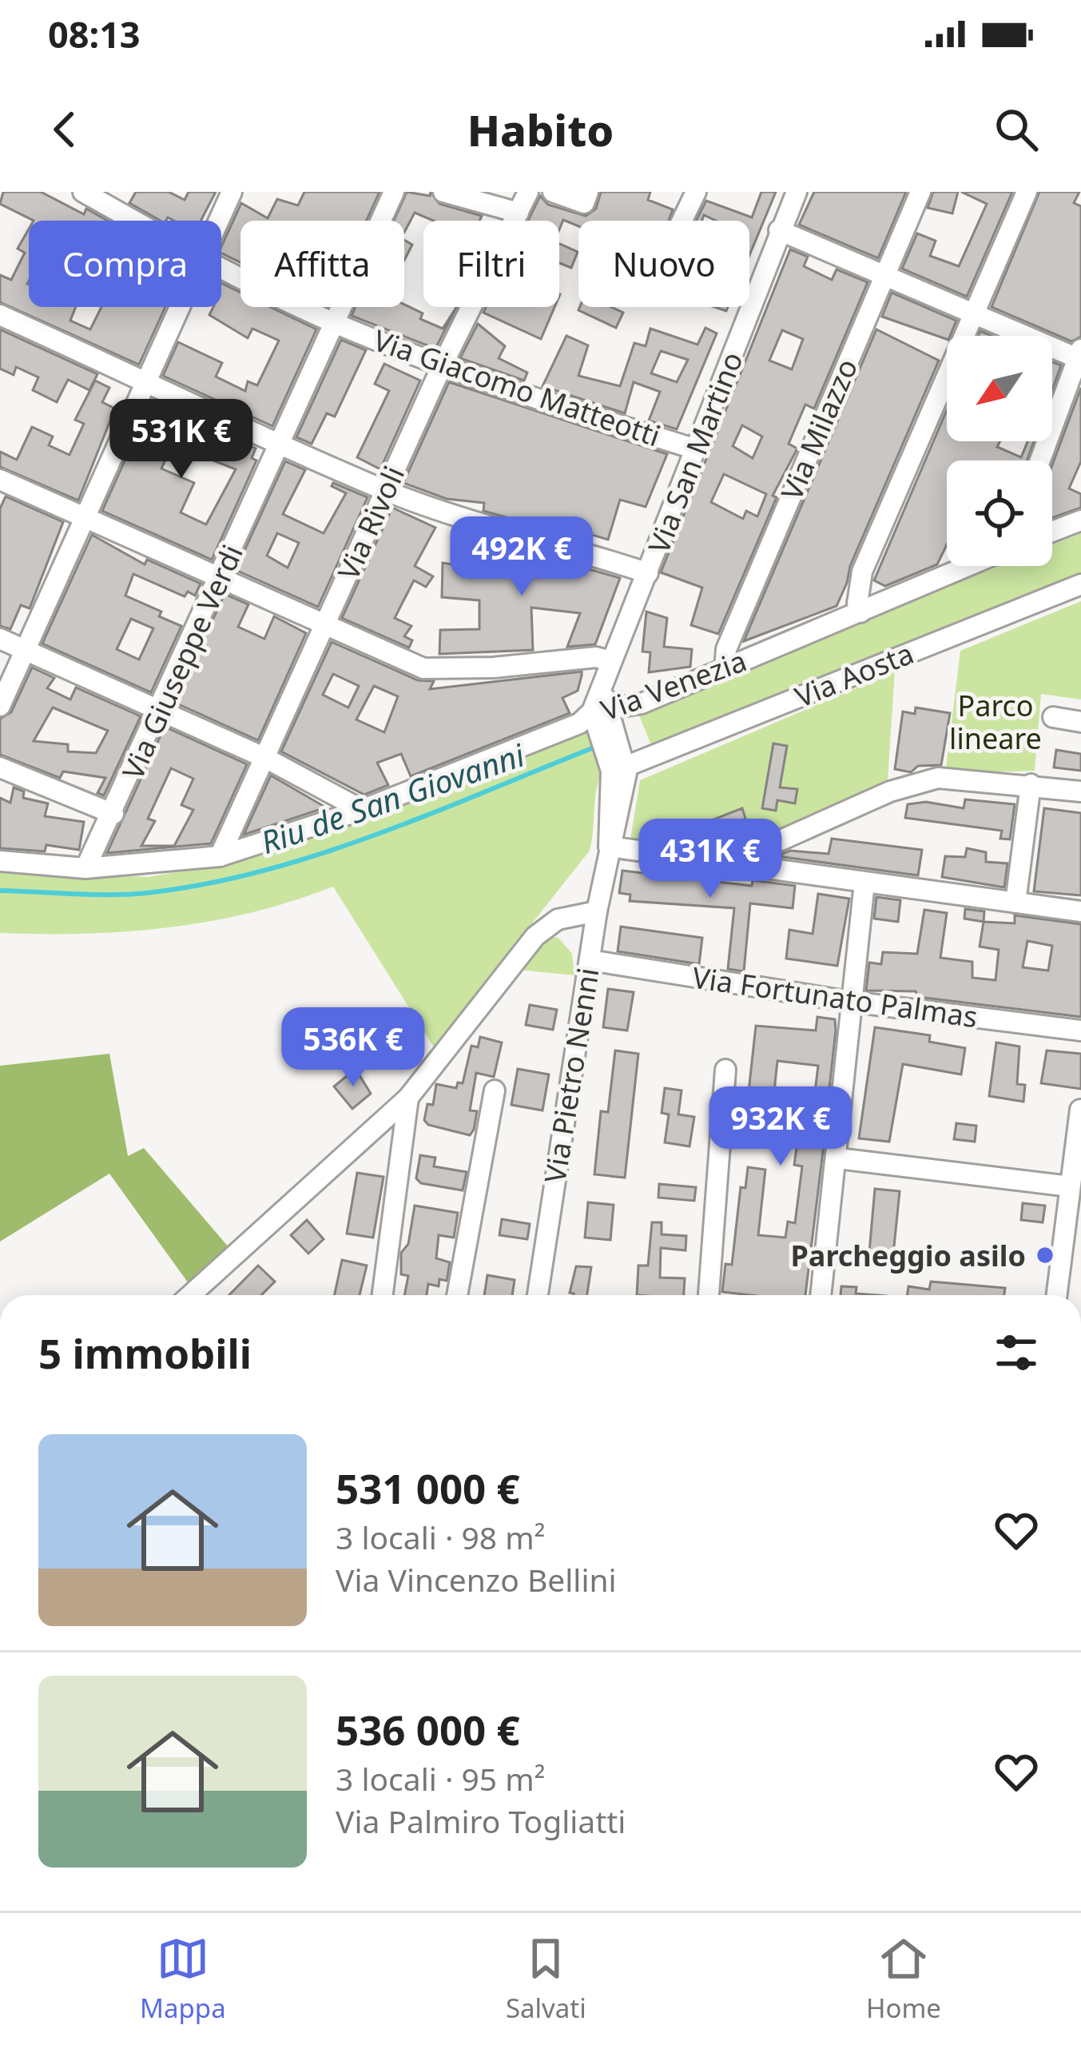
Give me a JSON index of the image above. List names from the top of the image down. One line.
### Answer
{"streets":{"street":["Via Giacomo Matteotti","Via Milazzo","Via San Martino","Via Rivoli","Via Giuseppe Verdi","Via Aosta","Via Venezia","Via Fortunato Palmas","Via Pietro Nenni"]},"crossings":[["Via Giacomo Matteotti","Via San Martino"],["Via Giacomo Matteotti","Via Rivoli"],["Via Giacomo Matteotti","Via Giuseppe Verdi"],["Via Milazzo","Via Venezia"],["Via San Martino","Via Venezia"],["Via San Martino","Via Pietro Nenni"],["Via Rivoli","Via Venezia"],["Via Giuseppe Verdi","Via Venezia"],["Via Aosta","Via Pietro Nenni"],["Via Venezia","Via Pietro Nenni"],["Via Fortunato Palmas","Via Pietro Nenni"]],"water":["Riu de San Giovanni"],"parks":["Parco lineare"],"places":["Parcheggio asilo"],"north":"bottom left","page":{"status":"08:13","header":"Habito","chip":["Compra","Affitta","Filtri","Nuovo"],"price":["531K €","492K €","431K €","536K €","932K €"],"heading":"5 immobili","list":[{"name":"531 000 €","note":"3 locali · 98 m² · Via Vincenzo Bellini"},{"name":"536 000 €","note":"3 locali · 95 m² · Via Palmiro Togliatti"}],"tabs":["Mappa","Salvati","Home"]}}
